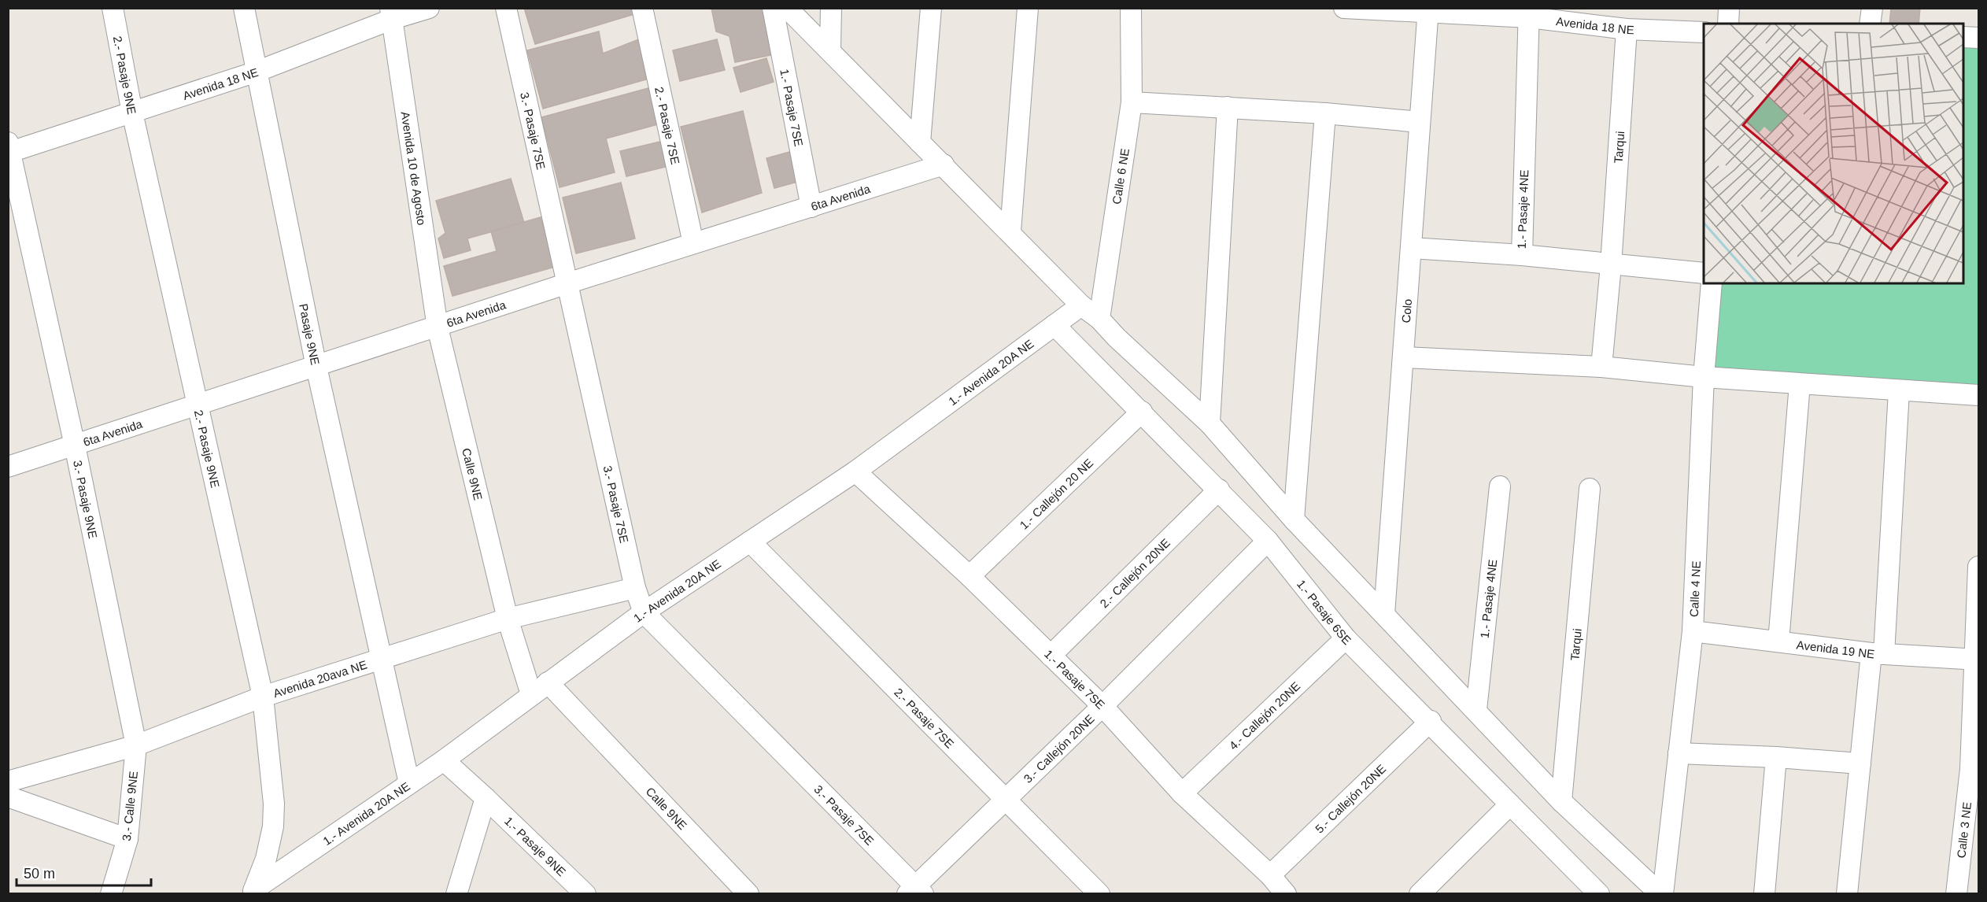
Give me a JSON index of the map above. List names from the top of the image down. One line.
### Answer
{"streets":{"street":["Avenida 18 NE","2.- Pasaje 9NE","1.- Pasaje 7SE","2.- Pasaje 7SE","3.- Pasaje 7SE","Tarqui","Avenida 10 de Agosto","Calle 6 NE","6ta Avenida","1.- Pasaje 4NE","Colo","Pasaje 9NE","1.- Avenida 20A NE","Calle 9NE","1.- Callejón 20 NE","3.- Pasaje 9NE","2.- Callejón 20NE","Calle 4 NE","1.- Pasaje 6SE","Avenida 19 NE","Avenida 20ava NE","4.- Callejón 20NE","3.- Callejón 20NE","5.- Callejón 20NE","3.- Calle 9NE","Calle 3 NE","1.- Pasaje 9NE"]},"crossings":[["Avenida 18 NE","2.- Pasaje 9NE"],["Avenida 18 NE","Tarqui"],["Avenida 18 NE","Avenida 10 de Agosto"],["Avenida 18 NE","1.- Pasaje 4NE"],["Avenida 18 NE","Colo"],["Avenida 18 NE","Pasaje 9NE"],["Avenida 18 NE","3.- Pasaje 9NE"],["2.- Pasaje 9NE","6ta Avenida"],["2.- Pasaje 9NE","1.- Avenida 20A NE"],["2.- Pasaje 9NE","Avenida 20ava NE"],["1.- Pasaje 7SE","6ta Avenida"],["1.- Pasaje 7SE","1.- Avenida 20A NE"],["1.- Pasaje 7SE","1.- Callejón 20 NE"],["1.- Pasaje 7SE","2.- Callejón 20NE"],["1.- Pasaje 7SE","4.- Callejón 20NE"],["1.- Pasaje 7SE","3.- Callejón 20NE"],["1.- Pasaje 7SE","5.- Callejón 20NE"],["2.- Pasaje 7SE","6ta Avenida"],["2.- Pasaje 7SE","1.- Avenida 20A NE"],["2.- Pasaje 7SE","3.- Callejón 20NE"],["3.- Pasaje 7SE","6ta Avenida"],["3.- Pasaje 7SE","1.- Avenida 20A NE"],["3.- Pasaje 7SE","Avenida 20ava NE"],["3.- Pasaje 7SE","3.- Callejón 20NE"],["Tarqui","1.- Pasaje 4NE"],["Avenida 10 de Agosto","6ta Avenida"],["Avenida 10 de Agosto","Calle 9NE"],["6ta Avenida","Pasaje 9NE"],["6ta Avenida","Calle 9NE"],["6ta Avenida","3.- Pasaje 9NE"],["Pasaje 9NE","1.- Avenida 20A NE"],["Pasaje 9NE","Avenida 20ava NE"],["1.- Avenida 20A NE","Calle 9NE"],["1.- Avenida 20A NE","1.- Pasaje 6SE"],["1.- Avenida 20A NE","1.- Pasaje 9NE"],["Calle 9NE","Avenida 20ava NE"],["1.- Callejón 20 NE","1.- Pasaje 6SE"],["3.- Pasaje 9NE","Avenida 20ava NE"],["3.- Pasaje 9NE","3.- Calle 9NE"],["2.- Callejón 20NE","1.- Pasaje 6SE"],["Calle 4 NE","Avenida 19 NE"],["1.- Pasaje 6SE","4.- Callejón 20NE"],["1.- Pasaje 6SE","3.- Callejón 20NE"],["1.- Pasaje 6SE","5.- Callejón 20NE"],["Avenida 19 NE","Calle 3 NE"],["Avenida 20ava NE","3.- Calle 9NE"]],"scale_bar":"50 m"}
